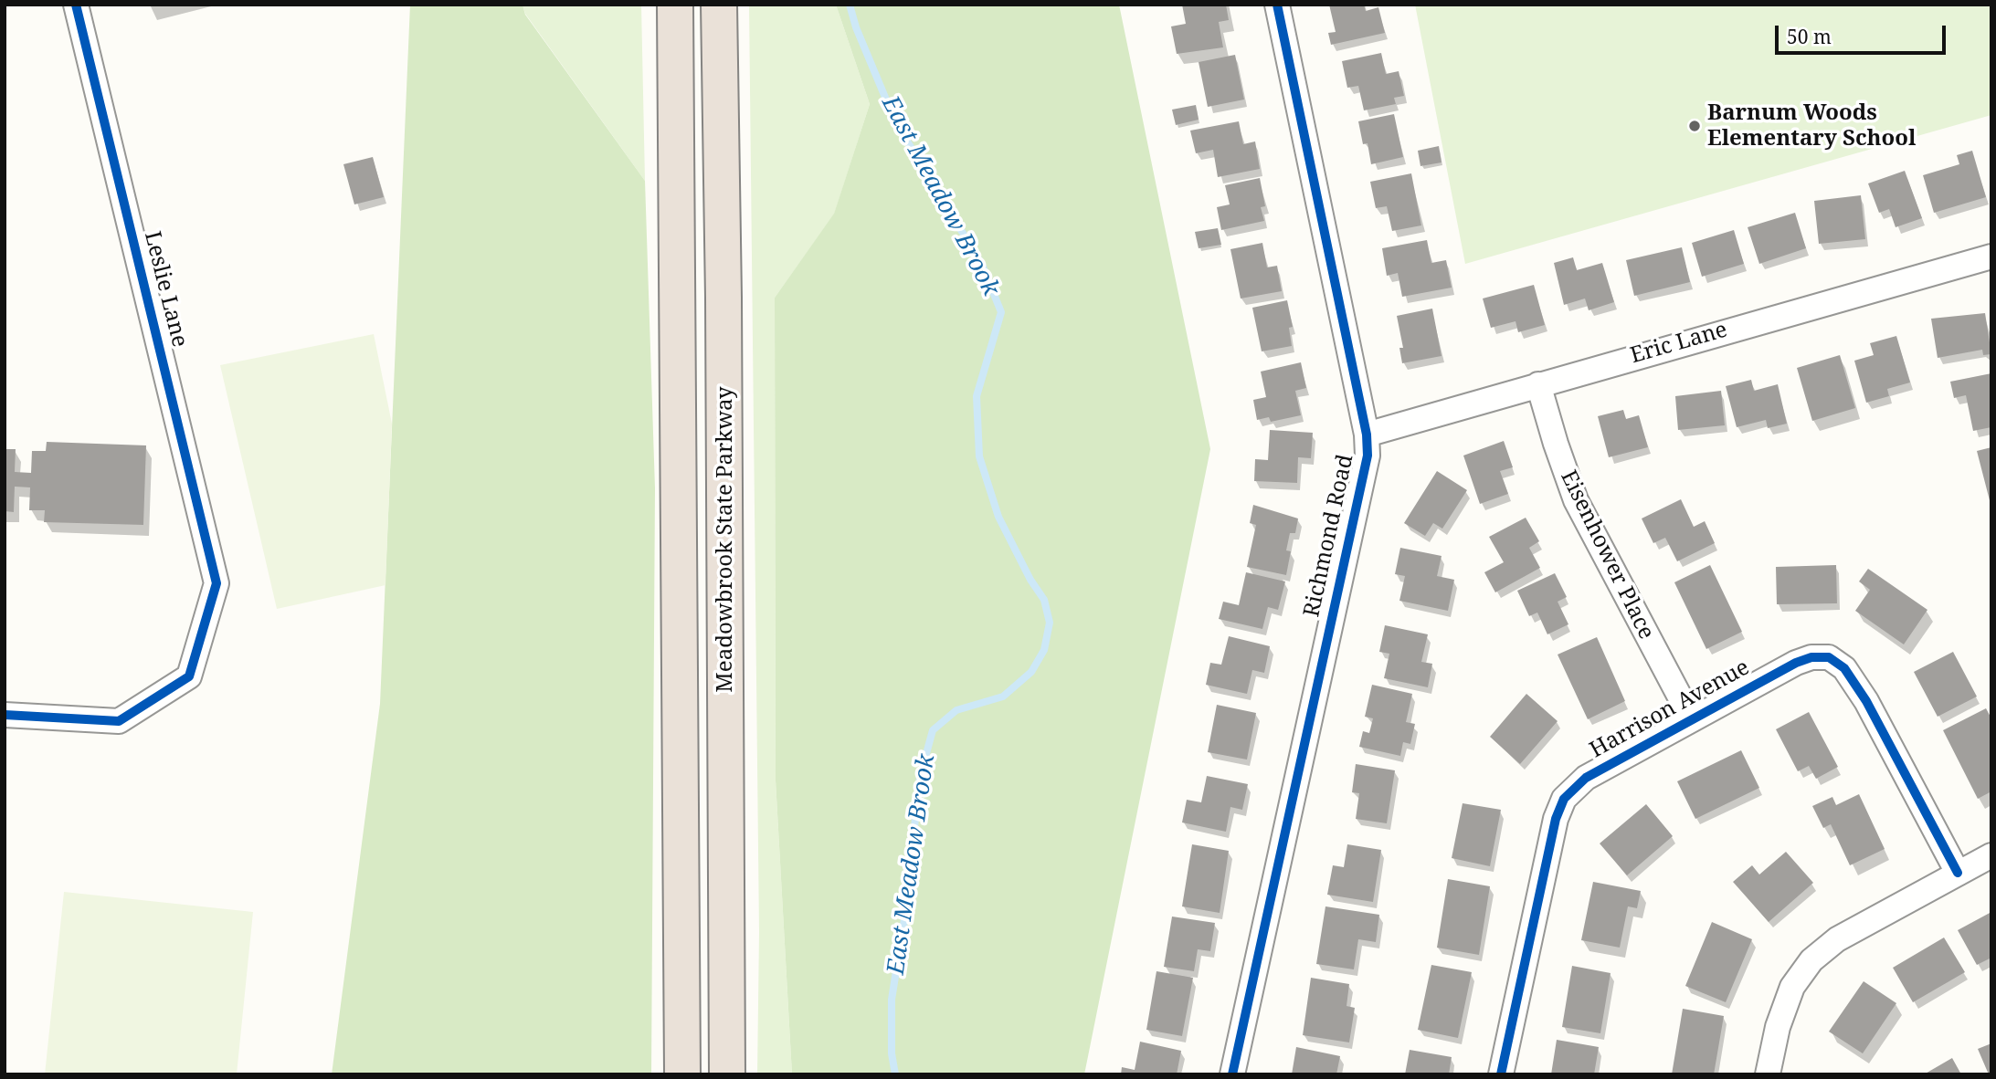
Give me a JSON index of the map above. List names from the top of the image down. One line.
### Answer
{"streets":{"highway":["Meadowbrook State Parkway"],"street":["Leslie Lane","Eric Lane","Richmond Road","Eisenhower Place","Harrison Avenue"]},"crossings":[["Eric Lane","Richmond Road"],["Eric Lane","Eisenhower Place"],["Eisenhower Place","Harrison Avenue"]],"water":["East Meadow Brook"],"places":["Barnum Woods Elementary School"],"scale_bar":"50 m"}
